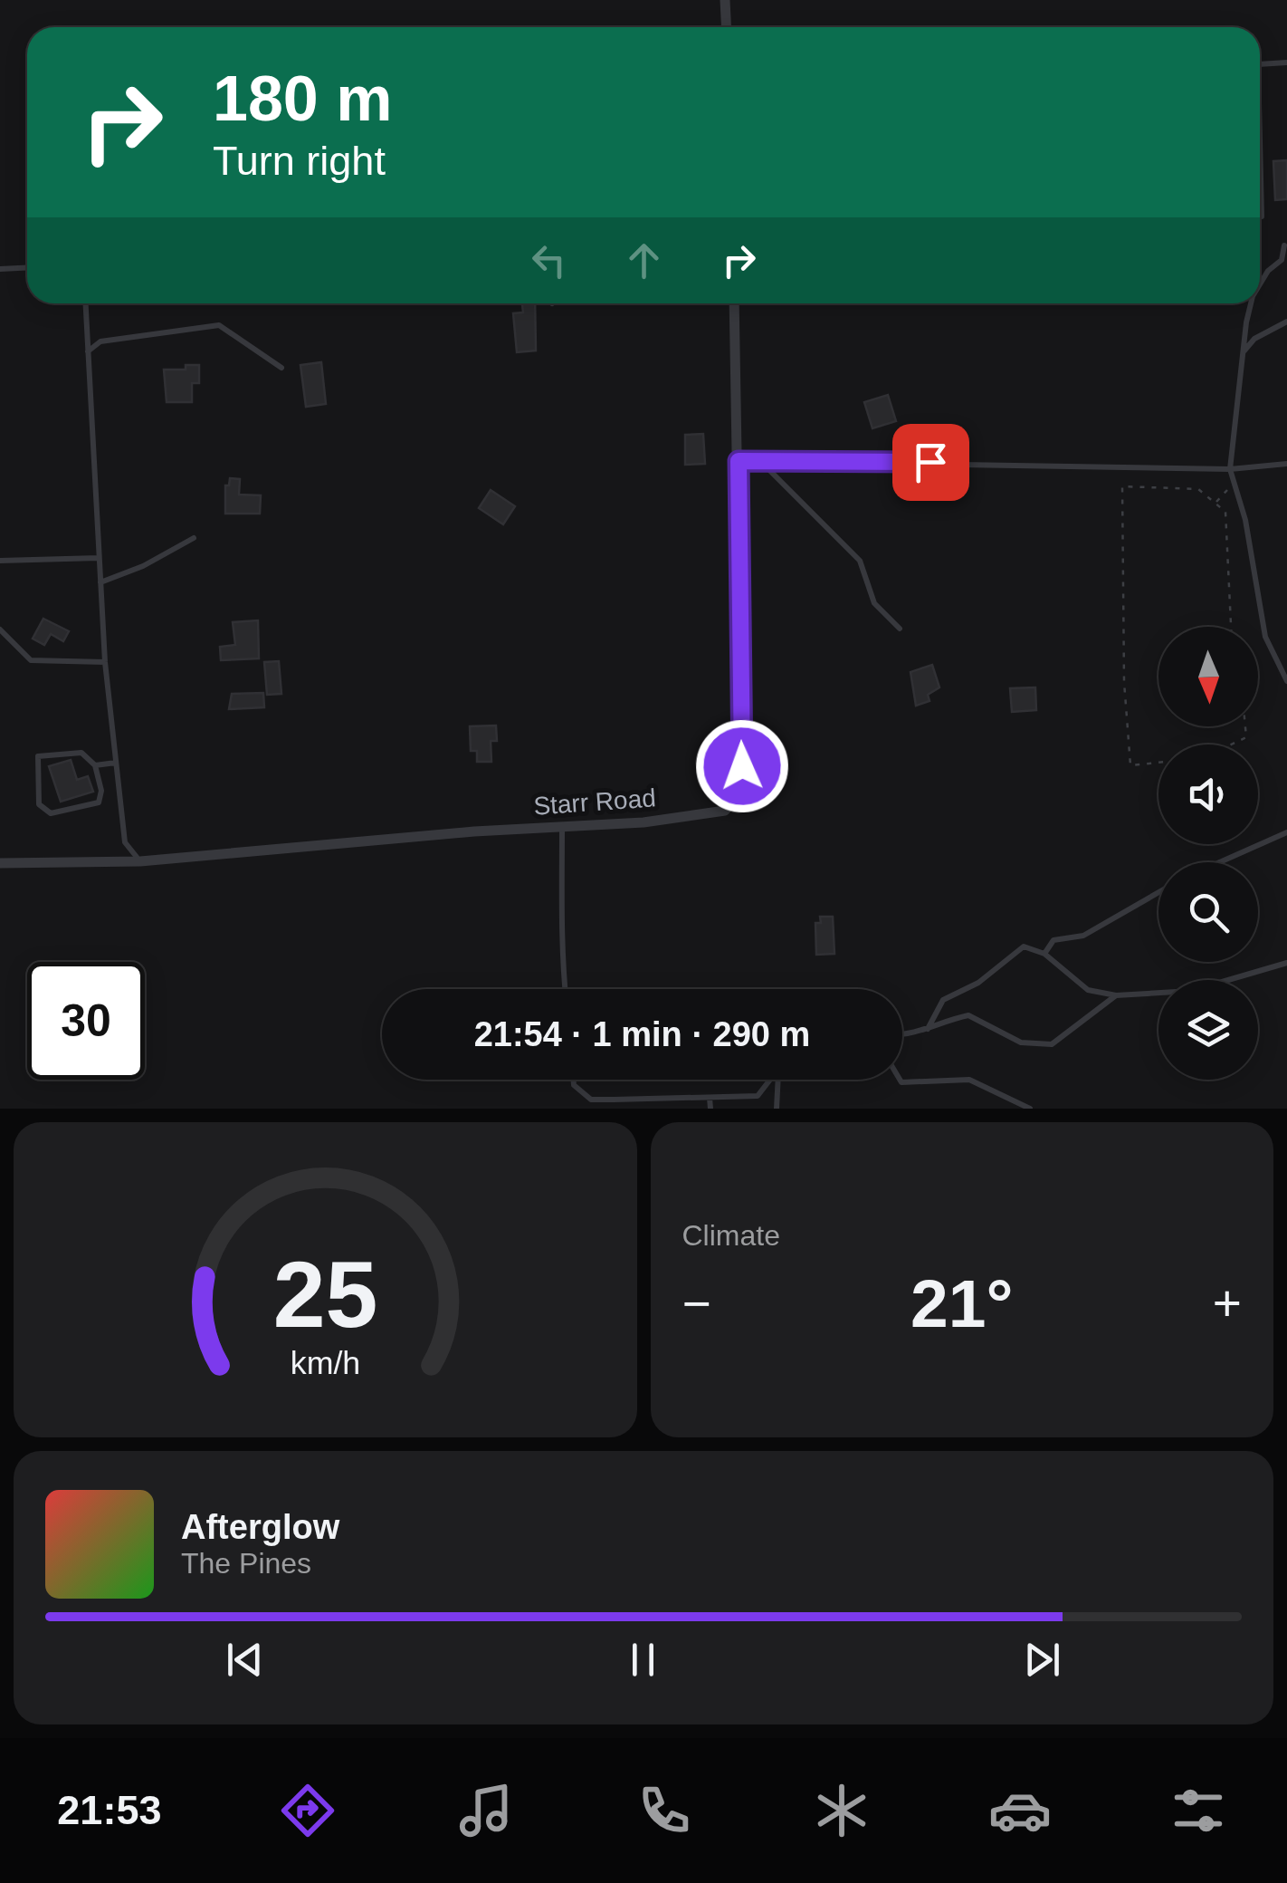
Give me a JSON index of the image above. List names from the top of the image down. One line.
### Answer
{"streets":{"street":["Starr Road"]},"north":"bottom","page":{"turn":["180 m","Turn right"],"limit":"30","trip":"21:54 · 1 min · 290 m","tile":"Climate","heat":["−","21°","+"],"song":["Afterglow","The Pines"],"tabs":"21:53","gauge":["25","km/h"]}}
